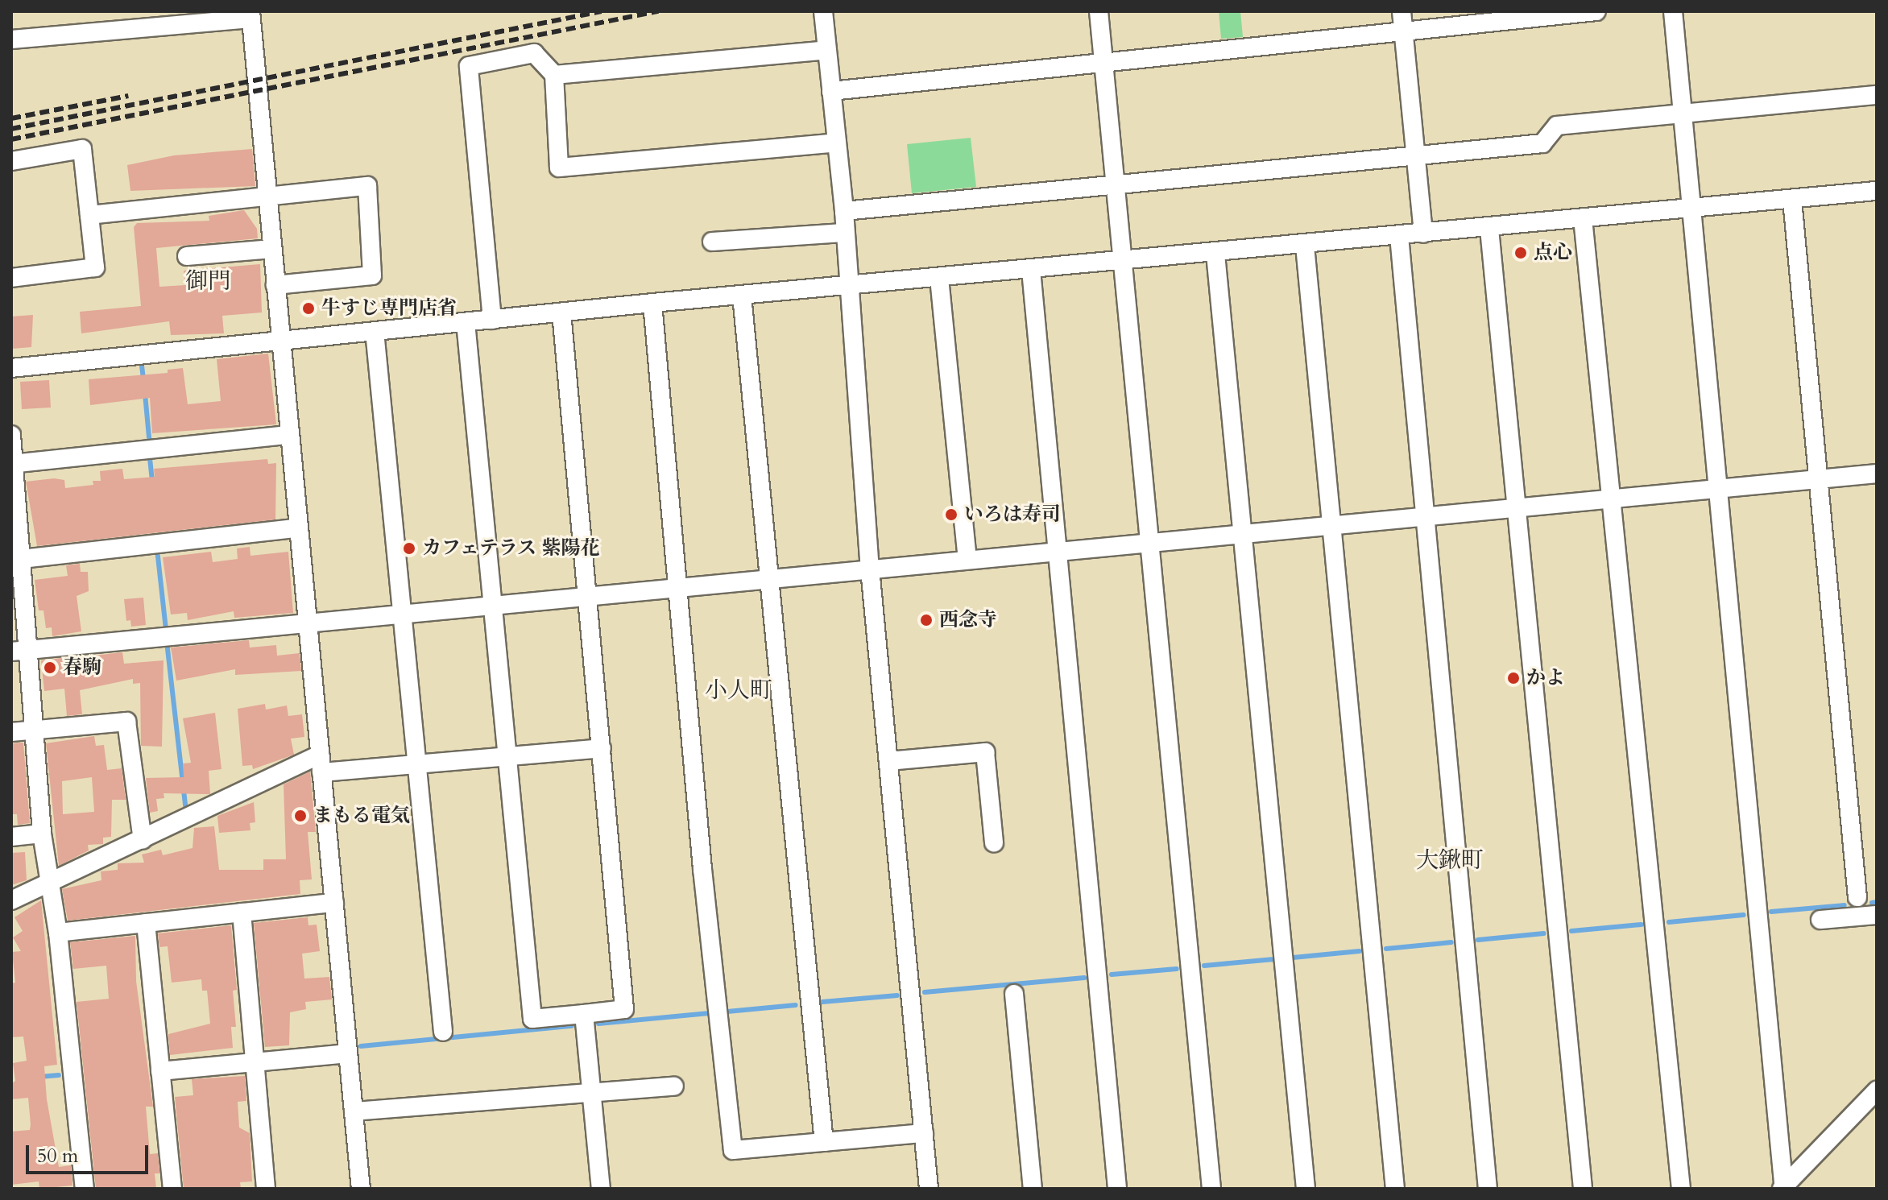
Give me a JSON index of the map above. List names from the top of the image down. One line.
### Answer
{"districts":["御門","小人町","大鍬町"],"places":["点心","牛すじ専門店省","いろは寿司","カフェテラス 紫陽花","西念寺","春駒","かよ","まもる電気"],"scale_bar":"50 m"}
